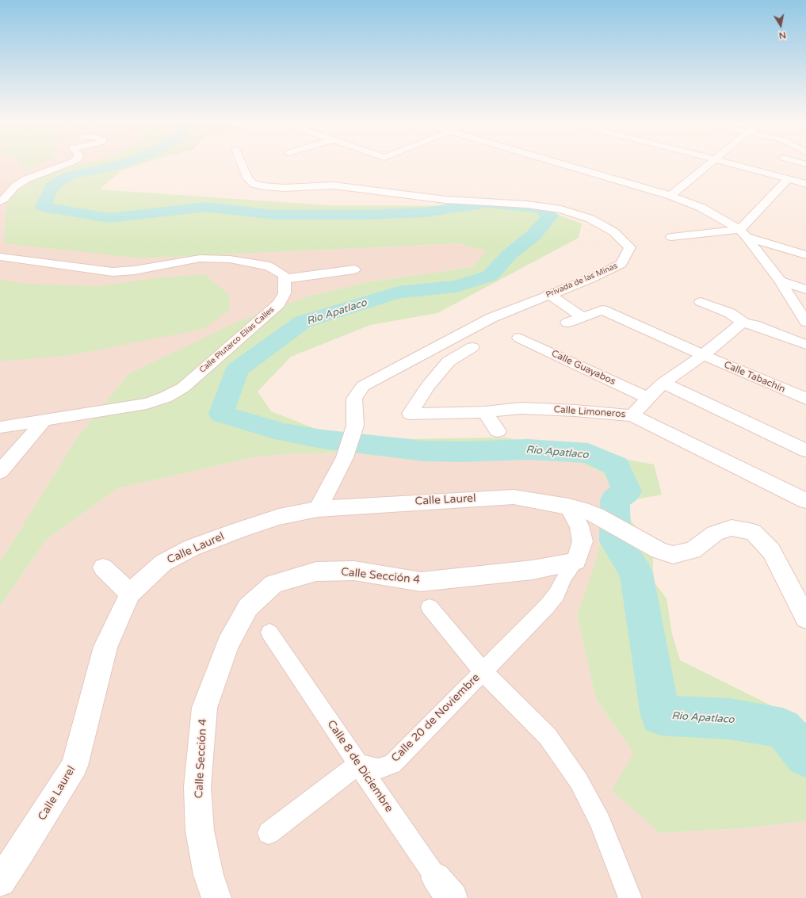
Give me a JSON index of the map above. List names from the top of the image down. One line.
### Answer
{"streets":{"street":["Privada de las Minas","Calle Plutarco Elías Calles","Calle Guayabos","Calle Tabachín","Calle Limoneros","Calle Laurel","Calle Sección 4","Calle 20 de Noviembre","Calle 8 de Diciembre"]},"crossings":[["Privada de las Minas","Calle Laurel"],["Calle Guayabos","Calle Limoneros"],["Calle Tabachín","Calle Limoneros"],["Calle Sección 4","Calle 20 de Noviembre"],["Calle 20 de Noviembre","Calle 8 de Diciembre"]],"water":["Rio Apatlaco"],"north":"bottom"}
